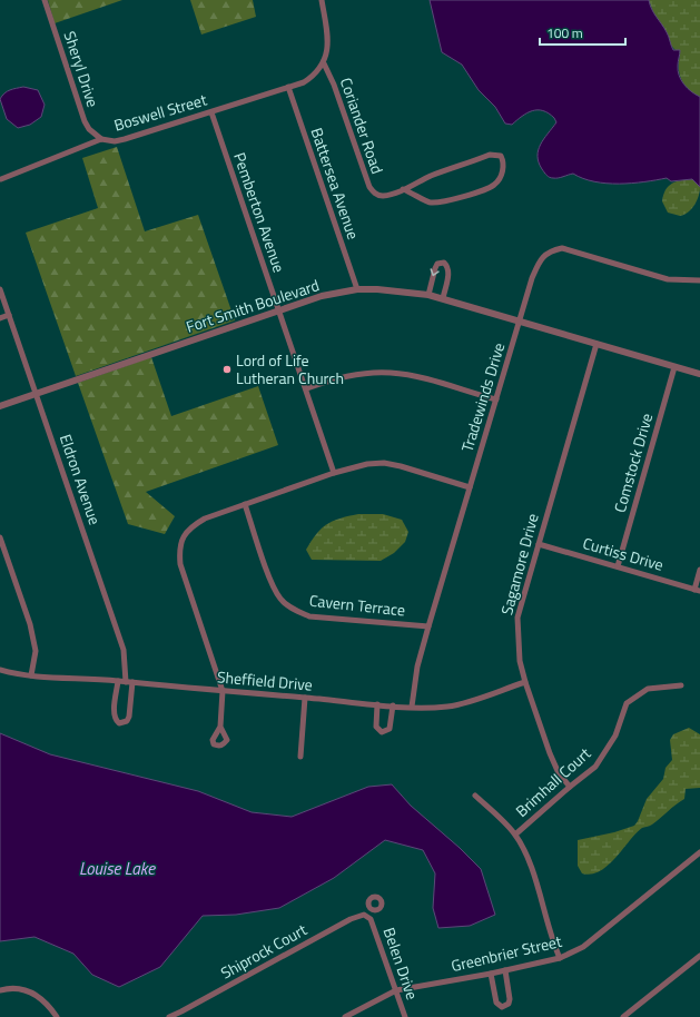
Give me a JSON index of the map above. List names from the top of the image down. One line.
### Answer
{"streets":{"street":["Sheryl Drive","Boswell Street","Coriander Road","Battersea Avenue","Pemberton Avenue","Fort Smith Boulevard","Tradewinds Drive","Comstock Drive","Eldron Avenue","Curtiss Drive","Sagamore Drive","Cavern Terrace","Sheffield Drive","Brimhall Court","Shiprock Court","Greenbrier Street","Belen Drive"]},"crossings":[["Sheryl Drive","Boswell Street"],["Boswell Street","Coriander Road"],["Boswell Street","Battersea Avenue"],["Boswell Street","Pemberton Avenue"],["Battersea Avenue","Fort Smith Boulevard"],["Pemberton Avenue","Fort Smith Boulevard"],["Fort Smith Boulevard","Tradewinds Drive"],["Fort Smith Boulevard","Comstock Drive"],["Fort Smith Boulevard","Eldron Avenue"],["Fort Smith Boulevard","Sagamore Drive"],["Tradewinds Drive","Cavern Terrace"],["Tradewinds Drive","Sheffield Drive"],["Comstock Drive","Curtiss Drive"],["Eldron Avenue","Sheffield Drive"],["Curtiss Drive","Sagamore Drive"],["Sagamore Drive","Sheffield Drive"],["Sagamore Drive","Brimhall Court"],["Shiprock Court","Belen Drive"],["Greenbrier Street","Belen Drive"]],"water":["Louise Lake"],"places":["Lord of Life Lutheran Church"],"scale_bar":"100 m"}
